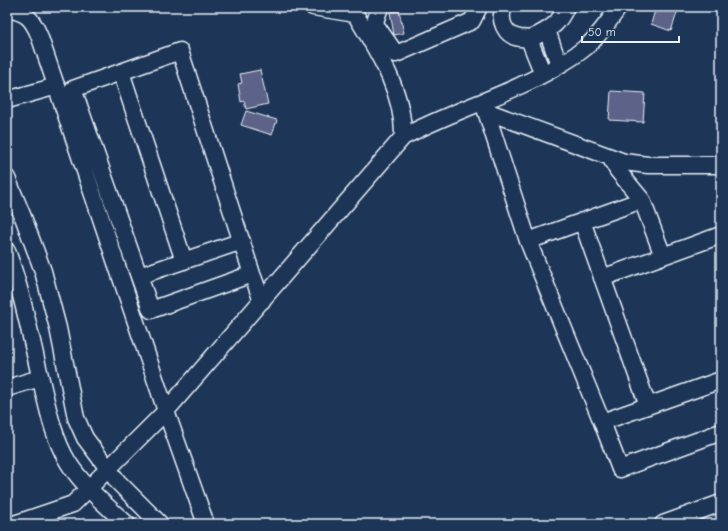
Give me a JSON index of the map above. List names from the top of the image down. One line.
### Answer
{"scale_bar":"50 m"}
